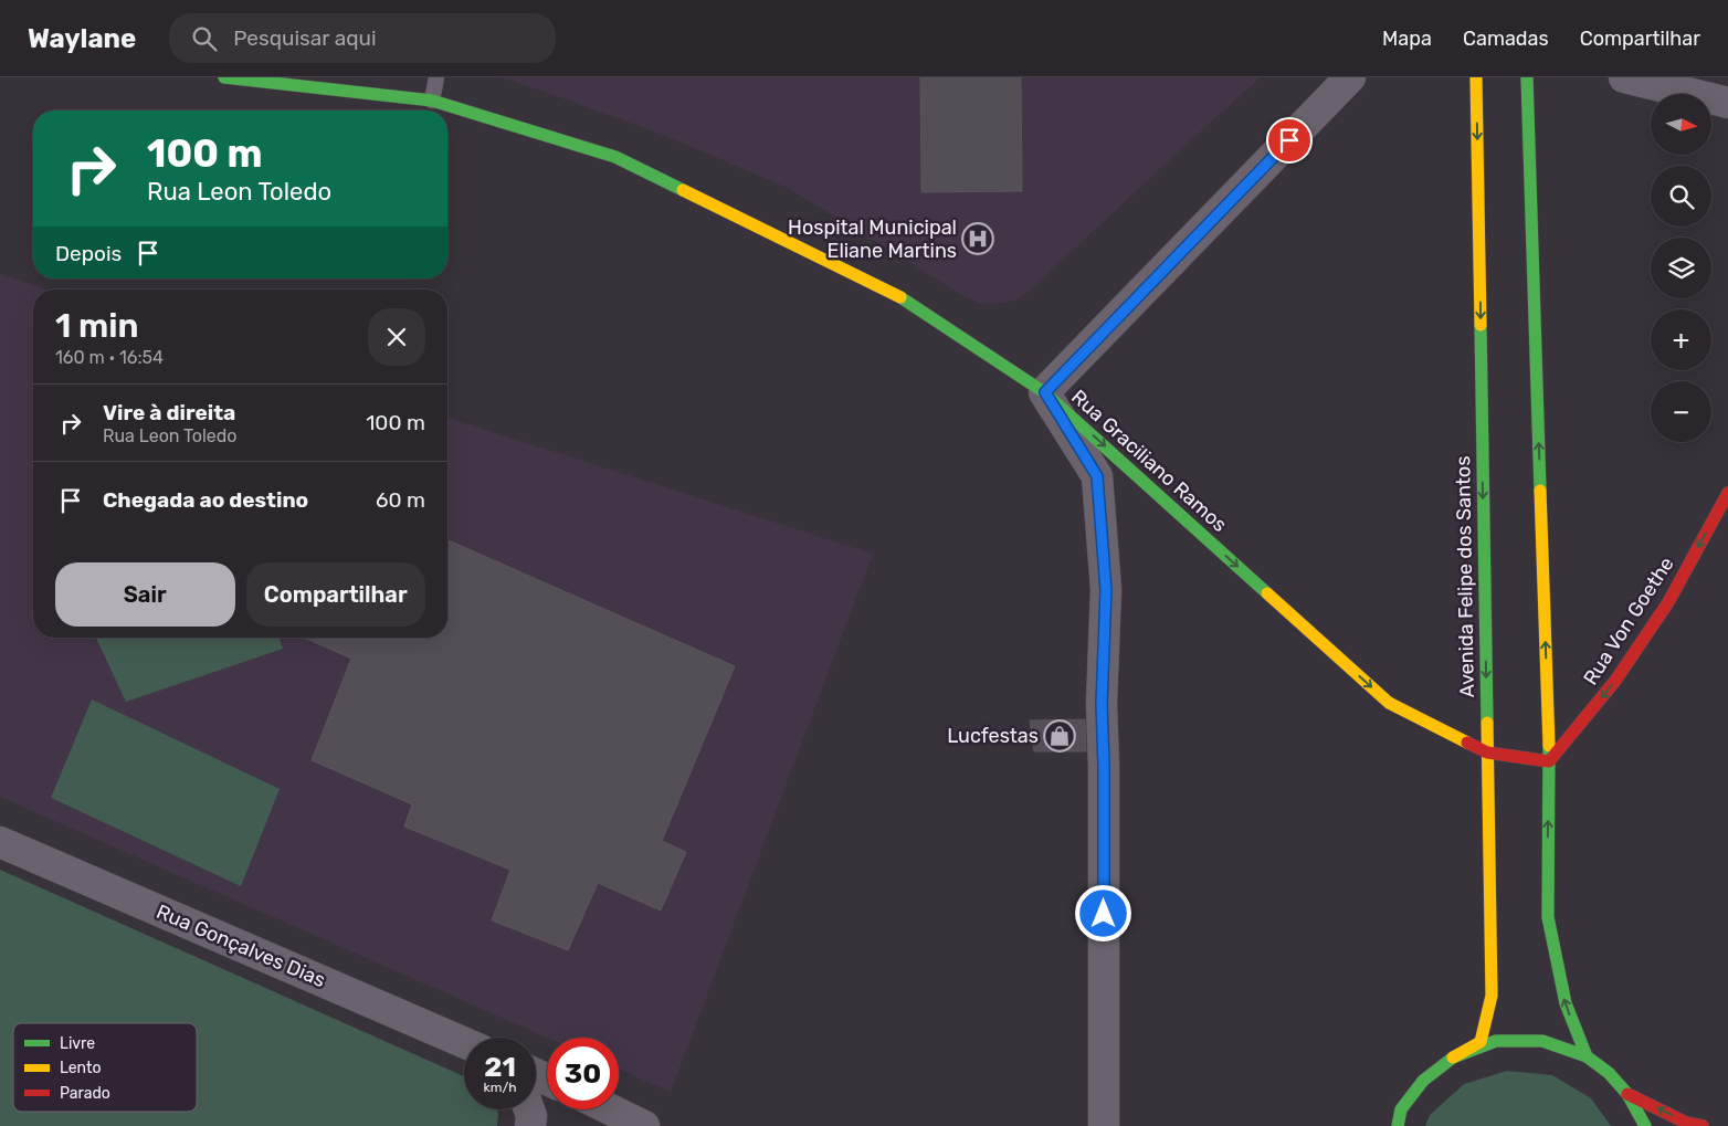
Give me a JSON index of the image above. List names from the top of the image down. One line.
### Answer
{"streets":{"street":["Rua Graciliano Ramos","Avenida Felipe dos Santos","Rua Von Goethe","Rua Gonçalves Dias"]},"crossings":[["Rua Graciliano Ramos","Avenida Felipe dos Santos"]],"one_way":["Rua Graciliano Ramos","Rua Von Goethe"],"places":{"hospital":["Hospital Municipal Eliane Martins"],"shop":["Lucfestas"]},"legend":["Livre","Lento","Parado"],"north":"right","page":{"header":"Waylane","search":"Pesquisar aqui","nav":["Mapa","Camadas","Compartilhar"],"map_buttons":["+","−"],"turn":["100 m","Rua Leon Toledo"],"then":"Depois","heading":["1 min","160 m · 16:54"],"list":[{"name":"Vire à direita","note":"Rua Leon Toledo","value":"100 m"},{"name":"Chegada ao destino","value":"60 m"}],"buttons":["Sair","Compartilhar"],"speed":"21 km/h","limit":"30"}}
